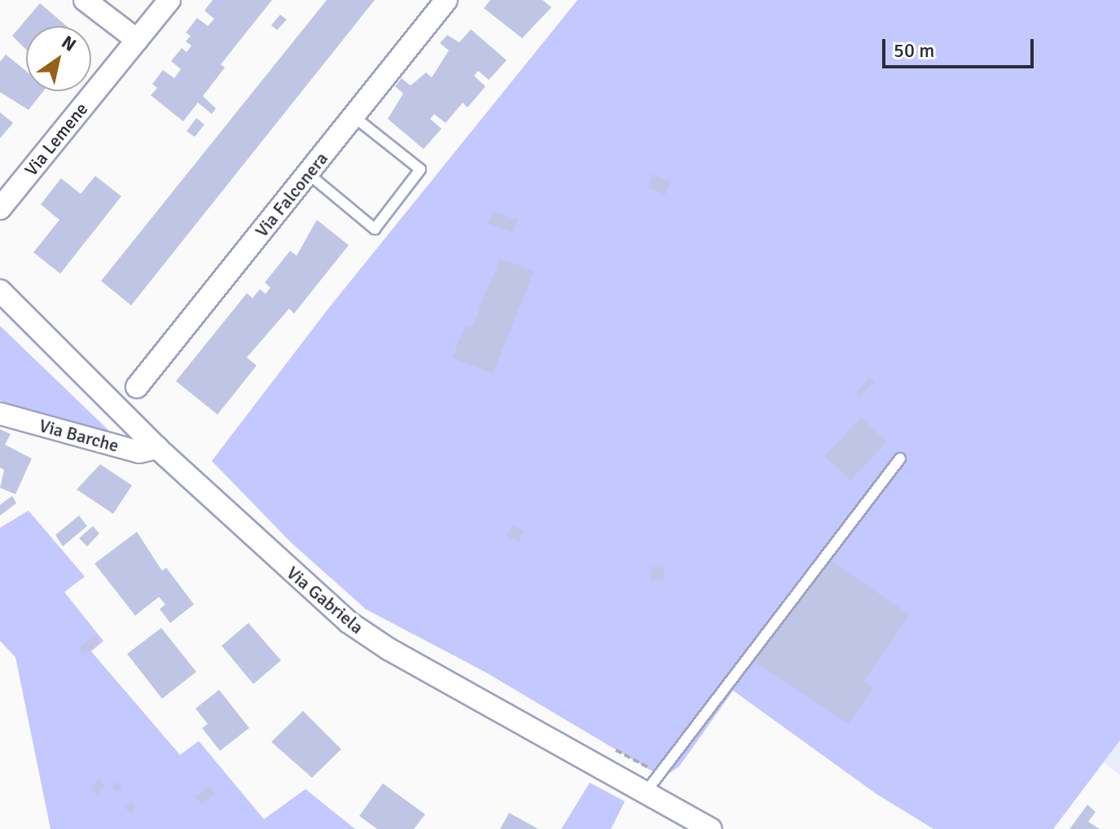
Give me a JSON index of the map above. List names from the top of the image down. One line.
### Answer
{"streets":{"street":["Via Lemene","Via Falconera","Via Barche","Via Gabriela"]},"crossings":[["Via Barche","Via Gabriela"]],"scale_bar":"50 m","north":"top right"}
